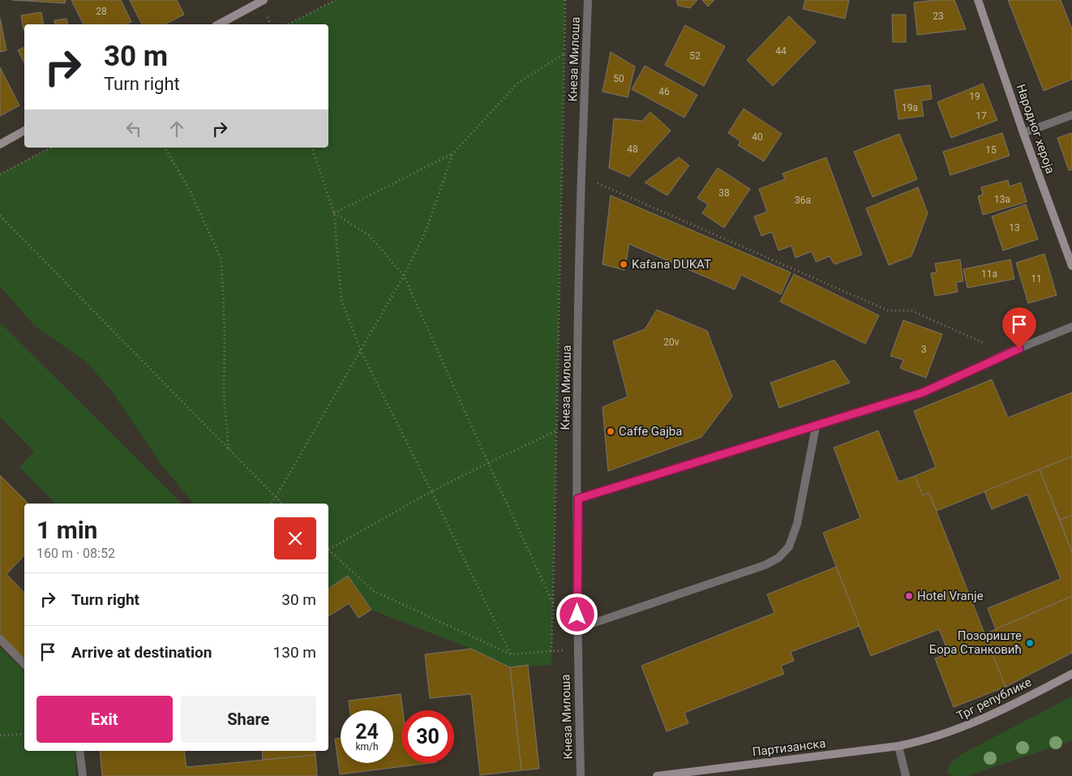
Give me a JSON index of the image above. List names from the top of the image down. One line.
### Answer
{"streets":{"main road":["Народног хероја","Трг републике","Партизанска"],"street":["Кнеза Милоша"]},"crossings":[["Трг републике","Партизанска"]],"places":["Kafana DUKAT","Caffe Gajba","Hotel Vranje","Позориште Бора Станковић"],"house_numbers":["28","23","44","52","50","46","19","19a","17","40","48","15","38","13a","36a","13","11a","11","20v","3"],"page":{"turn":["30 m","Turn right"],"heading":["1 min","160 m · 08:52"],"list":[{"name":"Turn right","value":"30 m"},{"name":"Arrive at destination","value":"130 m"}],"buttons":["Exit","Share"],"speed":"24 km/h","limit":"30"}}
